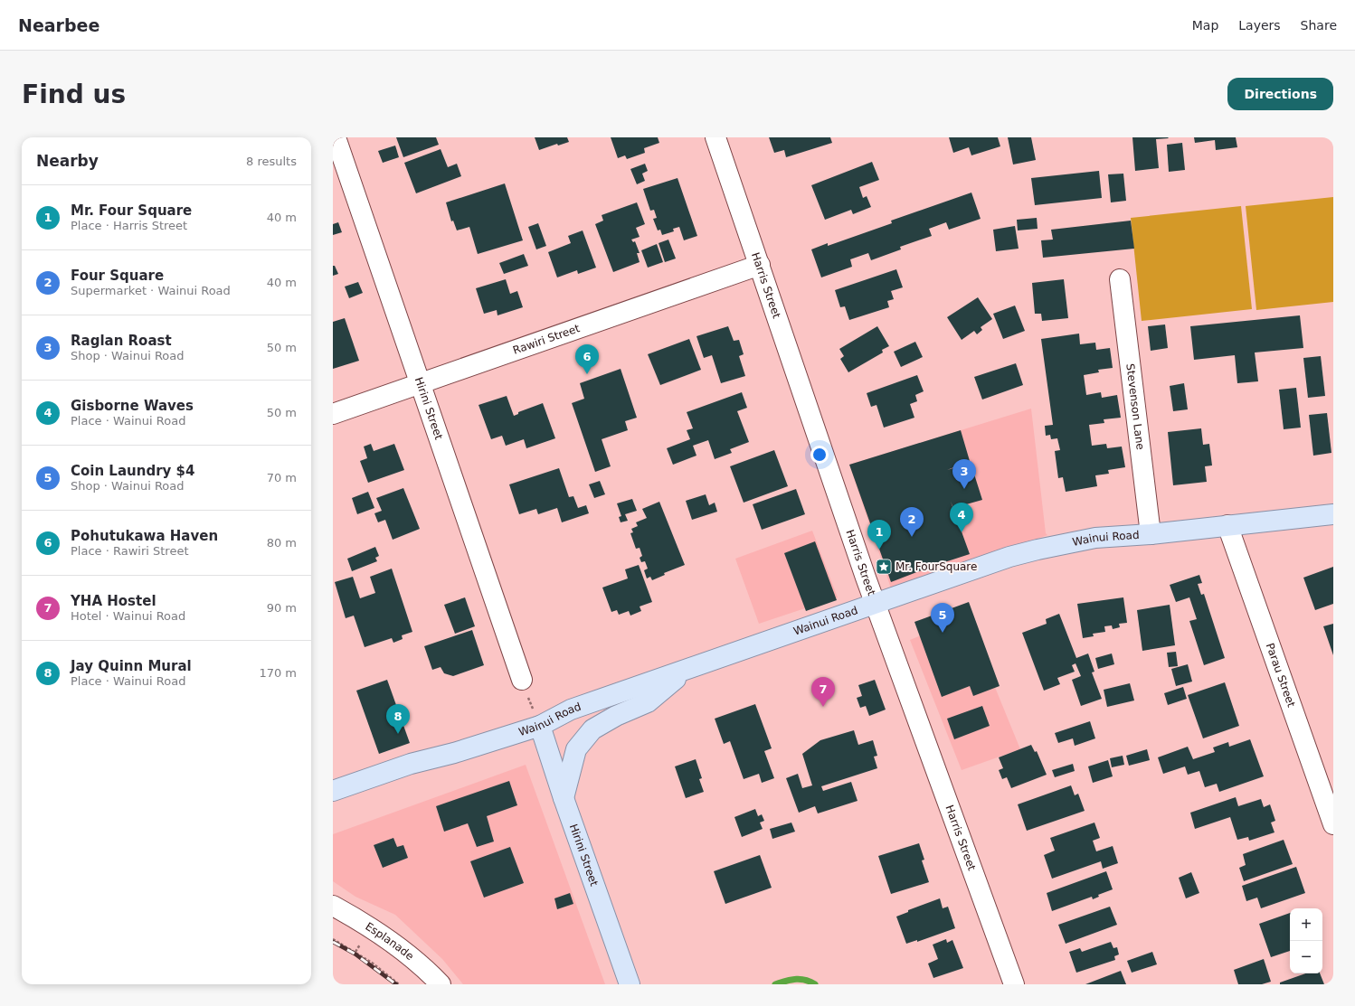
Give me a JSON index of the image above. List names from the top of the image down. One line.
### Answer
{"streets":{"main road":["Hirini Street","Wainui Road"],"street":["Harris Street","Rawiri Street","Stevenson Lane","Parau Street","Esplanade"]},"crossings":[["Harris Street","Rawiri Street"],["Harris Street","Wainui Road"],["Rawiri Street","Hirini Street"],["Stevenson Lane","Wainui Road"],["Hirini Street","Wainui Road"],["Wainui Road","Parau Street"]],"places":{"place":["Mr. FourSquare"]},"page":{"header":"Nearbee","nav":["Map","Layers","Share"],"buttons":"Directions","title":"Find us","heading":["Nearby","8 results"],"list":[{"mark":"1","name":"Mr. Four Square","note":"Place · Harris Street","value":"40 m"},{"mark":"2","name":"Four Square","note":"Supermarket · Wainui Road","value":"40 m"},{"mark":"3","name":"Raglan Roast","note":"Shop · Wainui Road","value":"50 m"},{"mark":"4","name":"Gisborne Waves","note":"Place · Wainui Road","value":"50 m"},{"mark":"5","name":"Coin Laundry $4","note":"Shop · Wainui Road","value":"70 m"},{"mark":"6","name":"Pohutukawa Haven","note":"Place · Rawiri Street","value":"80 m"},{"mark":"7","name":"YHA Hostel","note":"Hotel · Wainui Road","value":"90 m"},{"mark":"8","name":"Jay Quinn Mural","note":"Place · Wainui Road","value":"170 m"}],"pins":["6","3","4","2","1","5","7","8"],"map_buttons":["+","−"]}}
